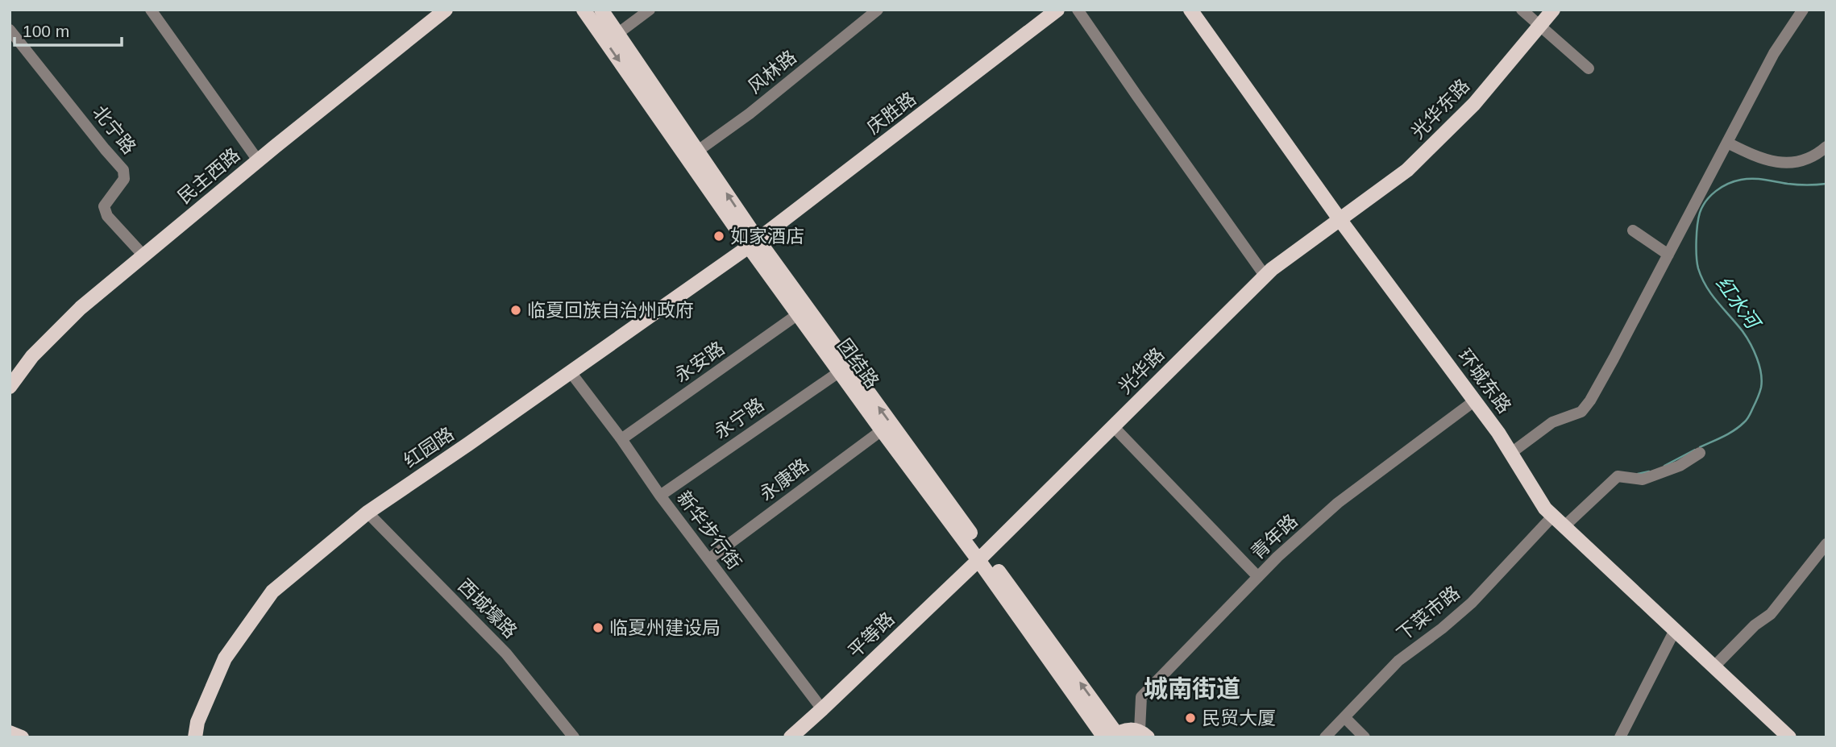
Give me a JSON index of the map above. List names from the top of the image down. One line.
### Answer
{"streets":{"main road":["光华东路","庆胜路","民主西路","团结路","光华路","环城东路","红园路","平等路"],"street":["风林路","北宁路","永安路","永宁路","永康路","新华步行街","青年路","西城壕路","下菜市路"]},"crossings":[["风林路","团结路"],["光华东路","光华路"],["光华东路","环城东路"],["庆胜路","团结路"],["庆胜路","红园路"],["北宁路","民主西路"],["永安路","团结路"],["永安路","新华步行街"],["团结路","光华路"],["团结路","永宁路"],["团结路","红园路"],["团结路","永康路"],["团结路","平等路"],["光华路","环城东路"],["光华路","平等路"],["环城东路","青年路"],["环城东路","下菜市路"],["永宁路","新华步行街"],["红园路","新华步行街"],["红园路","西城壕路"],["永康路","新华步行街"],["新华步行街","平等路"]],"districts":["城南街道"],"water":["红水河"],"places":["如家酒店","临夏回族自治州政府","临夏州建设局","民贸大厦"],"scale_bar":"100 m"}
